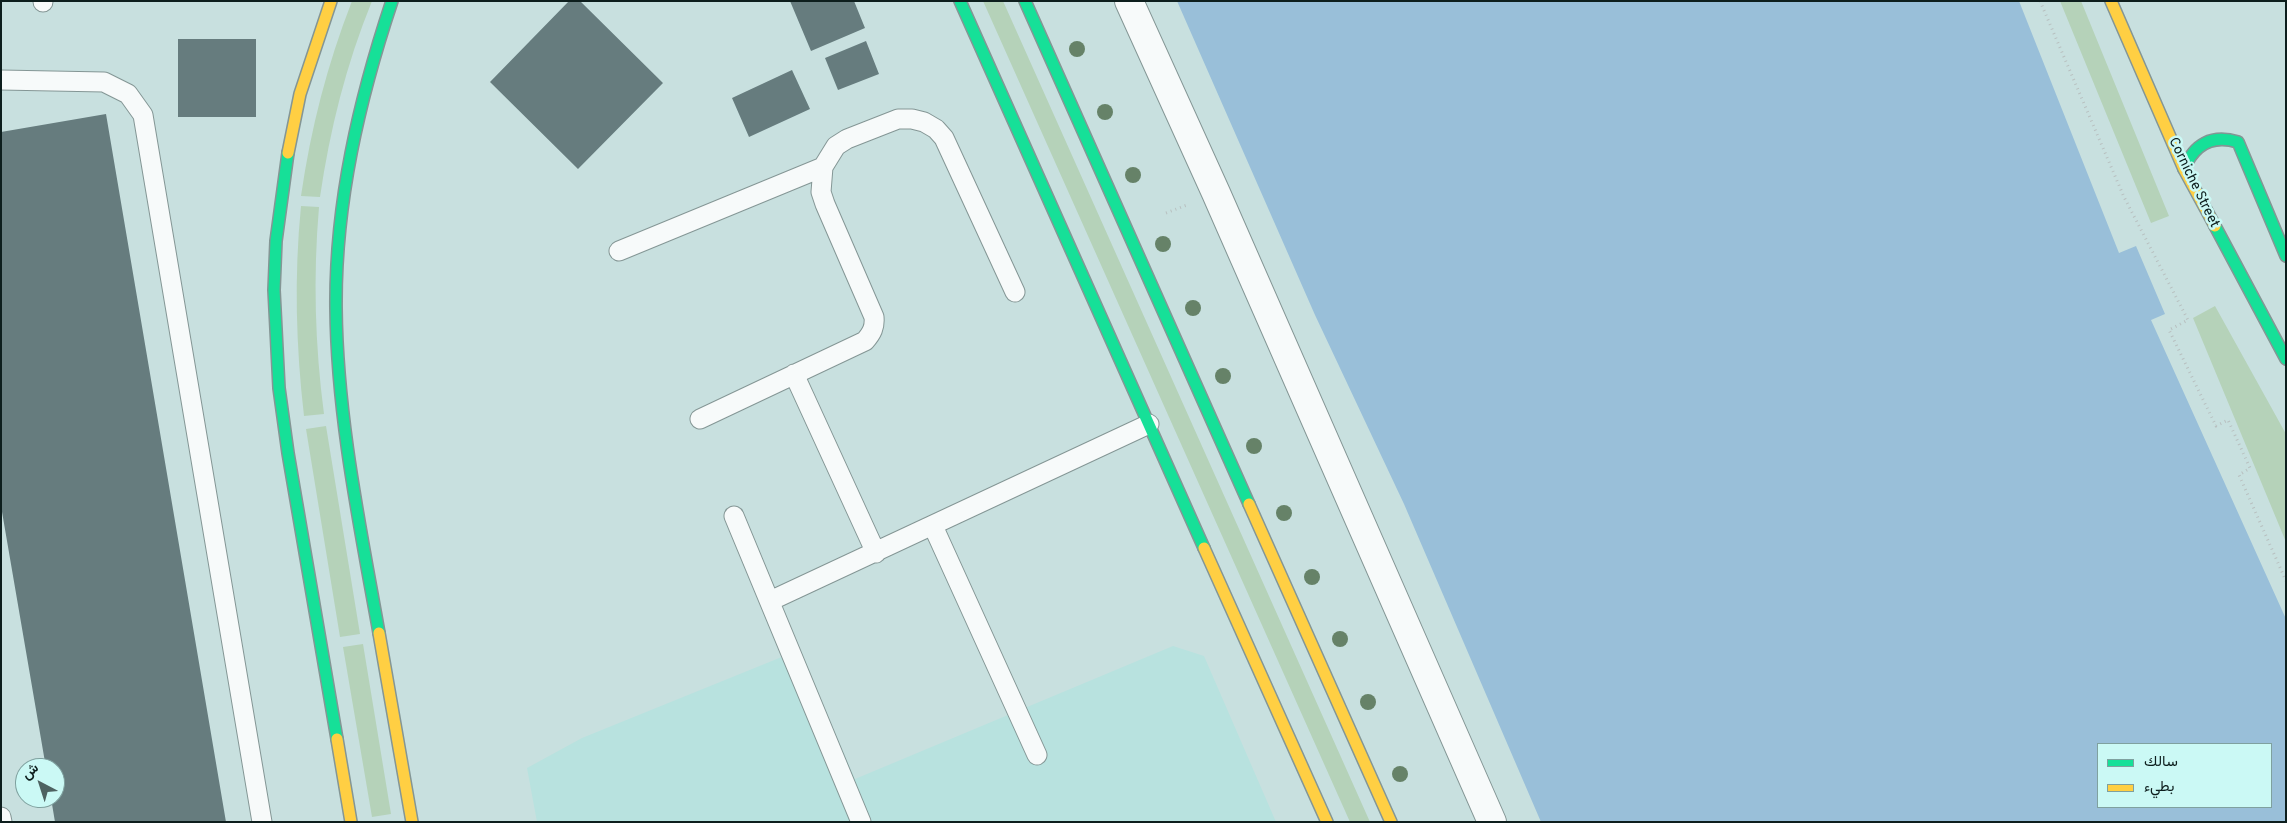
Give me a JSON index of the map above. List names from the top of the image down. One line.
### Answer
{"streets":{"main road":["Corniche Street"]},"legend":["سالك","بطيء"],"north":"top left"}
